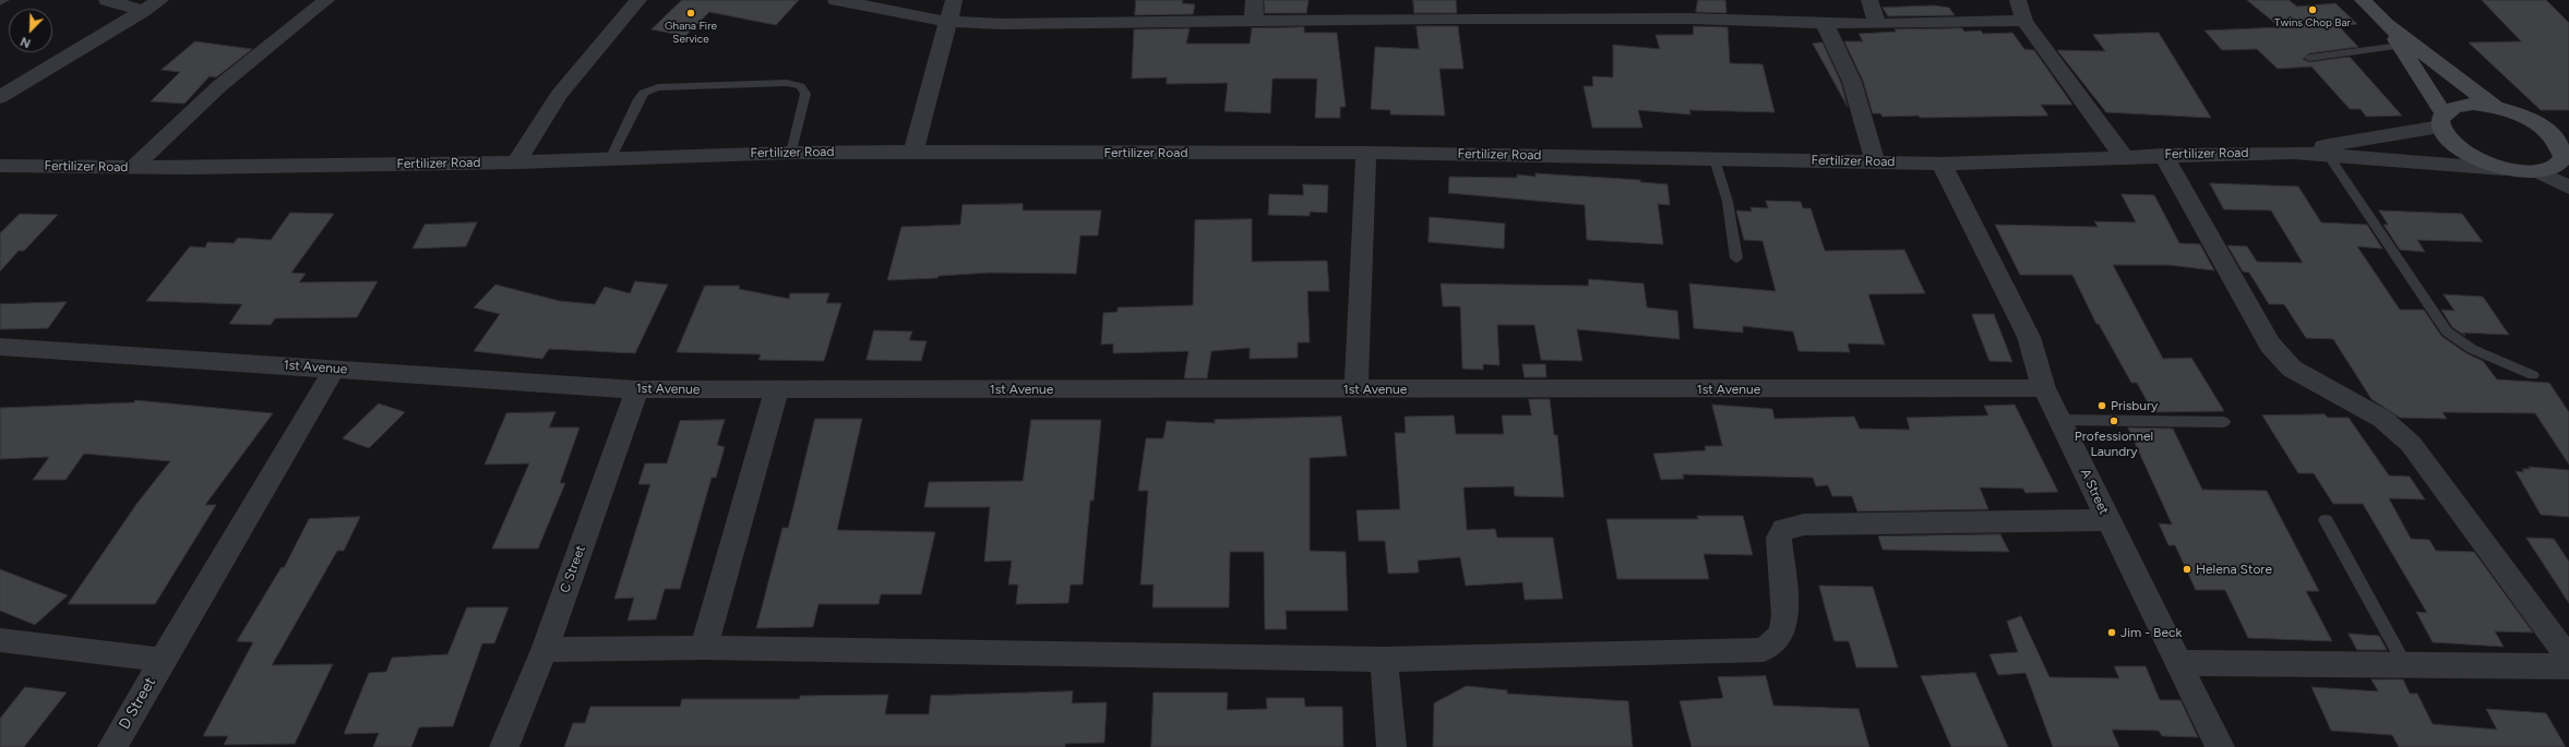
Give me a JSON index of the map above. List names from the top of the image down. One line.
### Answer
{"streets":{"street":["Fertilizer Road","1st Avenue","A Street","C Street","D Street"]},"crossings":[["Fertilizer Road","A Street"],["1st Avenue","A Street"],["1st Avenue","C Street"],["1st Avenue","D Street"]],"places":["Twins Chop Bar","Ghana Fire Service","Prisbury","Professionnel Laundry","Helena Store","Jim - Beck"],"north":"bottom left"}
